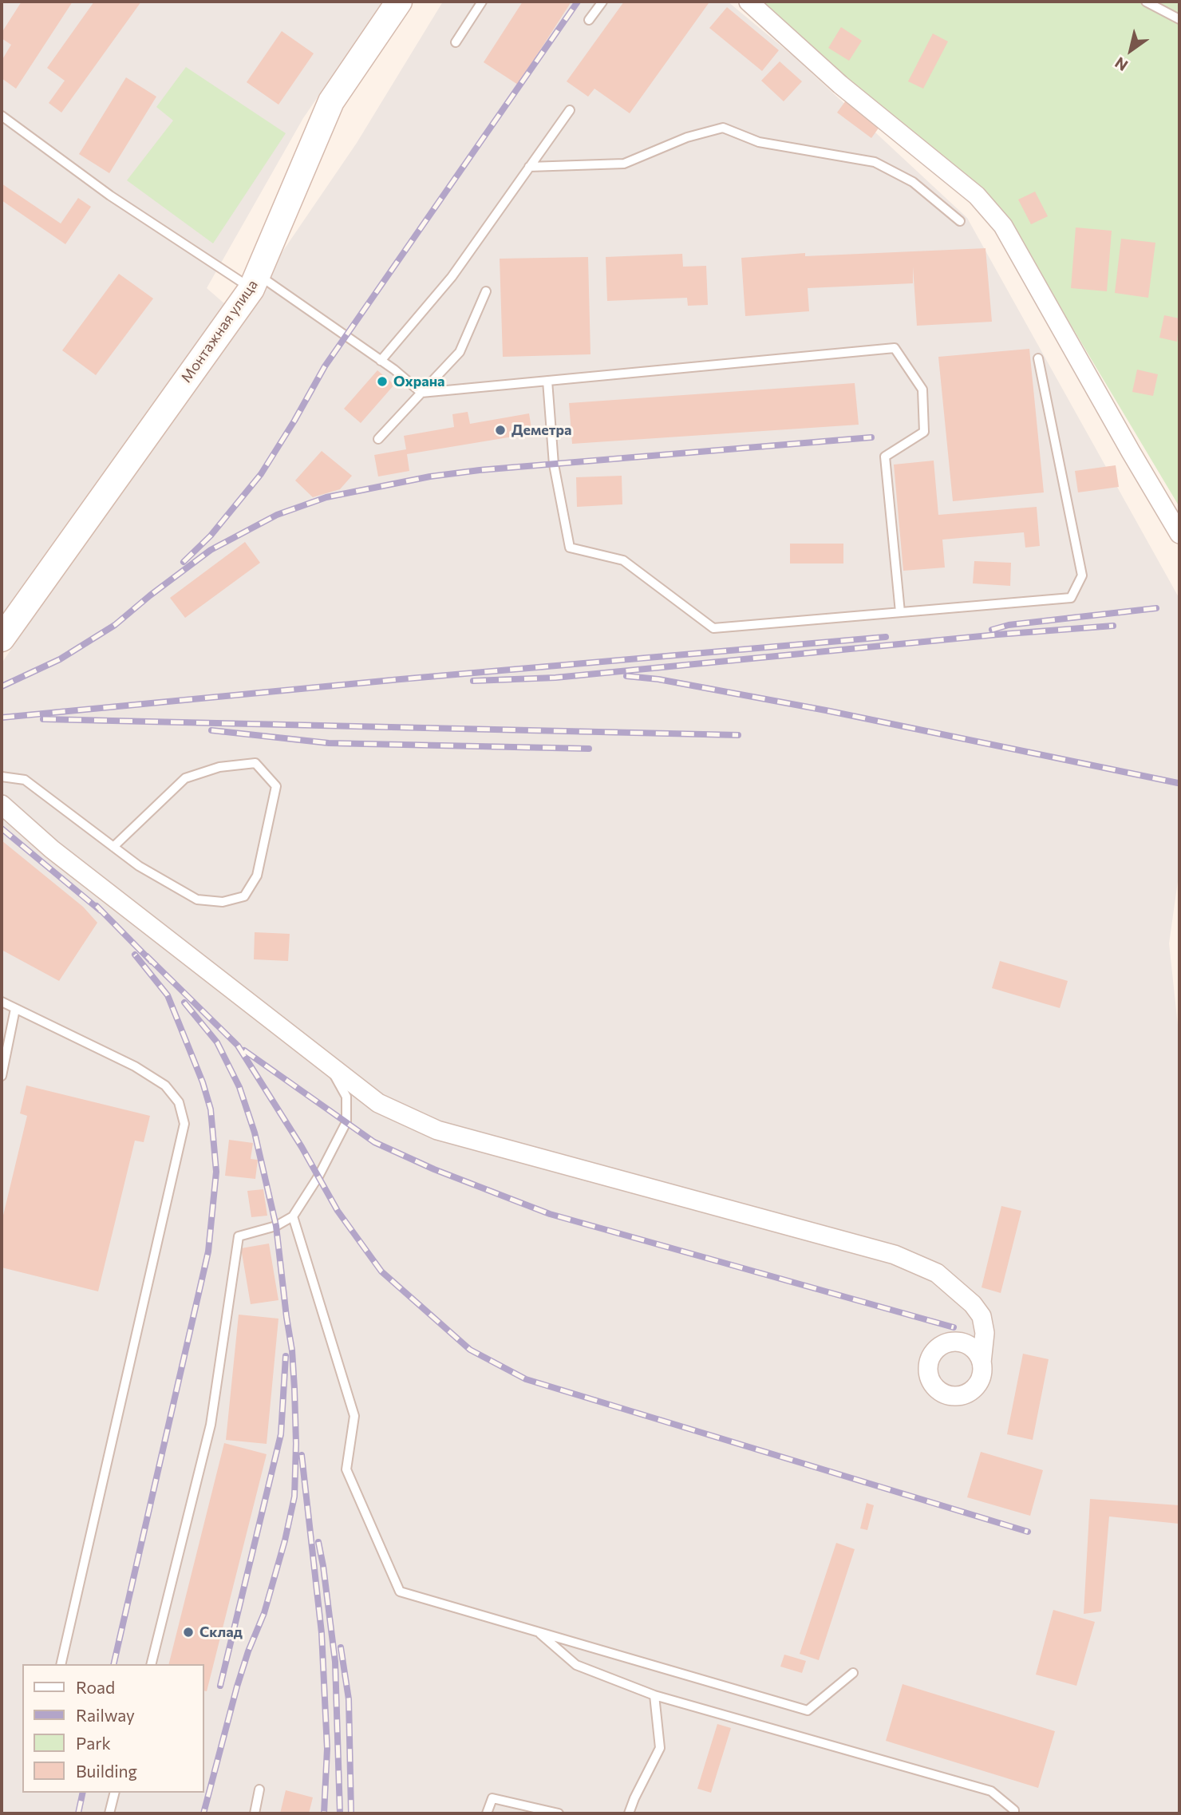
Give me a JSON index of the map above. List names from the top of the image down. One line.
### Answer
{"streets":{"street":["Монтажная улица"]},"places":["Охрана","Деметра","Склад"],"legend":["Road","Railway","Park","Building"],"north":"bottom left"}
